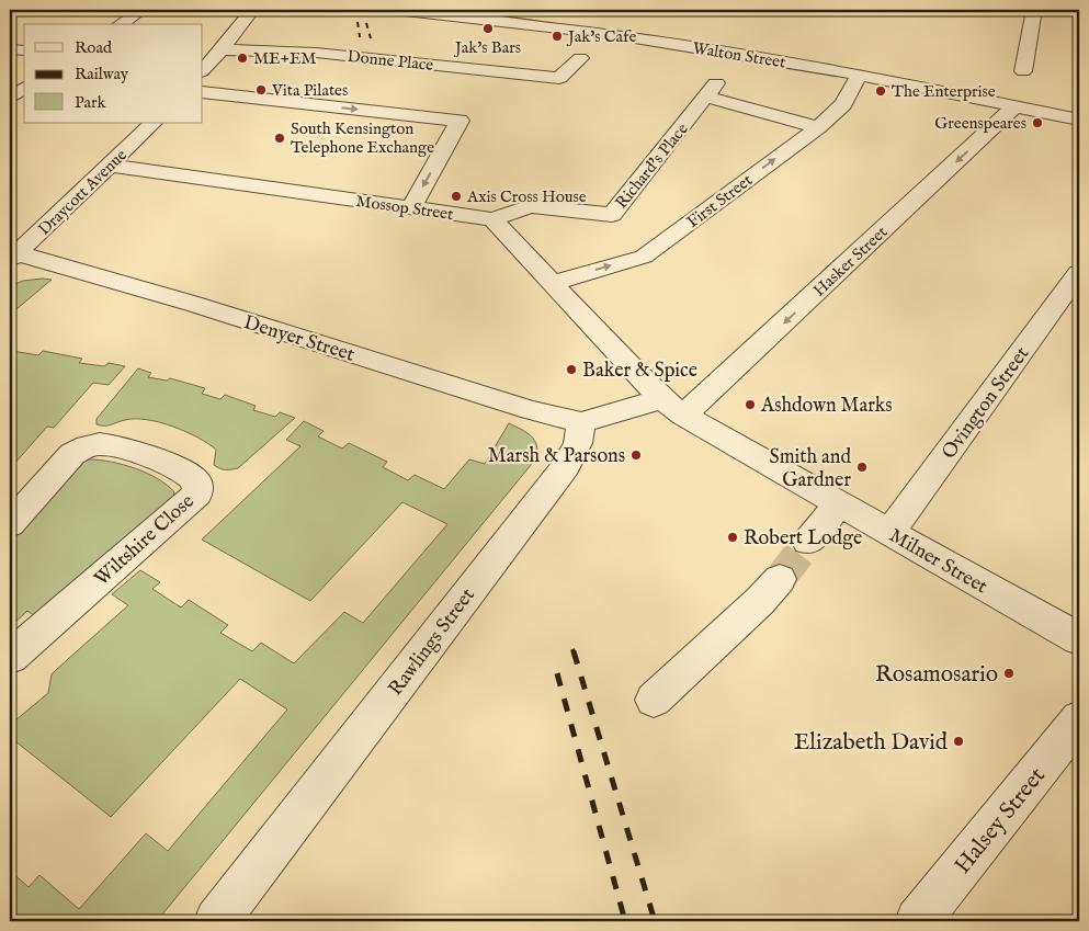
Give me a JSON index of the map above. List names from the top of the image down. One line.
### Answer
{"streets":{"street":["Walton Street","Donne Place","Richard's Place","Draycott Avenue","First Street","Mossop Street","Hasker Street","Denyer Street","Ovington Street","Wiltshire Close","Milner Street","Rawlings Street","Halsey Street"]},"crossings":[["Walton Street","First Street"],["Walton Street","Hasker Street"],["Richard's Place","First Street"],["Richard's Place","Mossop Street"],["Draycott Avenue","Mossop Street"],["Draycott Avenue","Denyer Street"],["Hasker Street","Milner Street"],["Denyer Street","Rawlings Street"],["Ovington Street","Milner Street"]],"one_way":["Hasker Street"],"places":["Jak's Bars","Jak's Cafe","ME+EM","Vita Pilates","The Enterprise","Greenspeares","South Kensington Telephone Exchange","Axis Cross House","Baker & Spice","Ashdown Marks","Marsh & Parsons","Smith and Gardner","Robert Lodge","Rosamosario","Elizabeth David"],"legend":["Road","Railway","Park"]}
